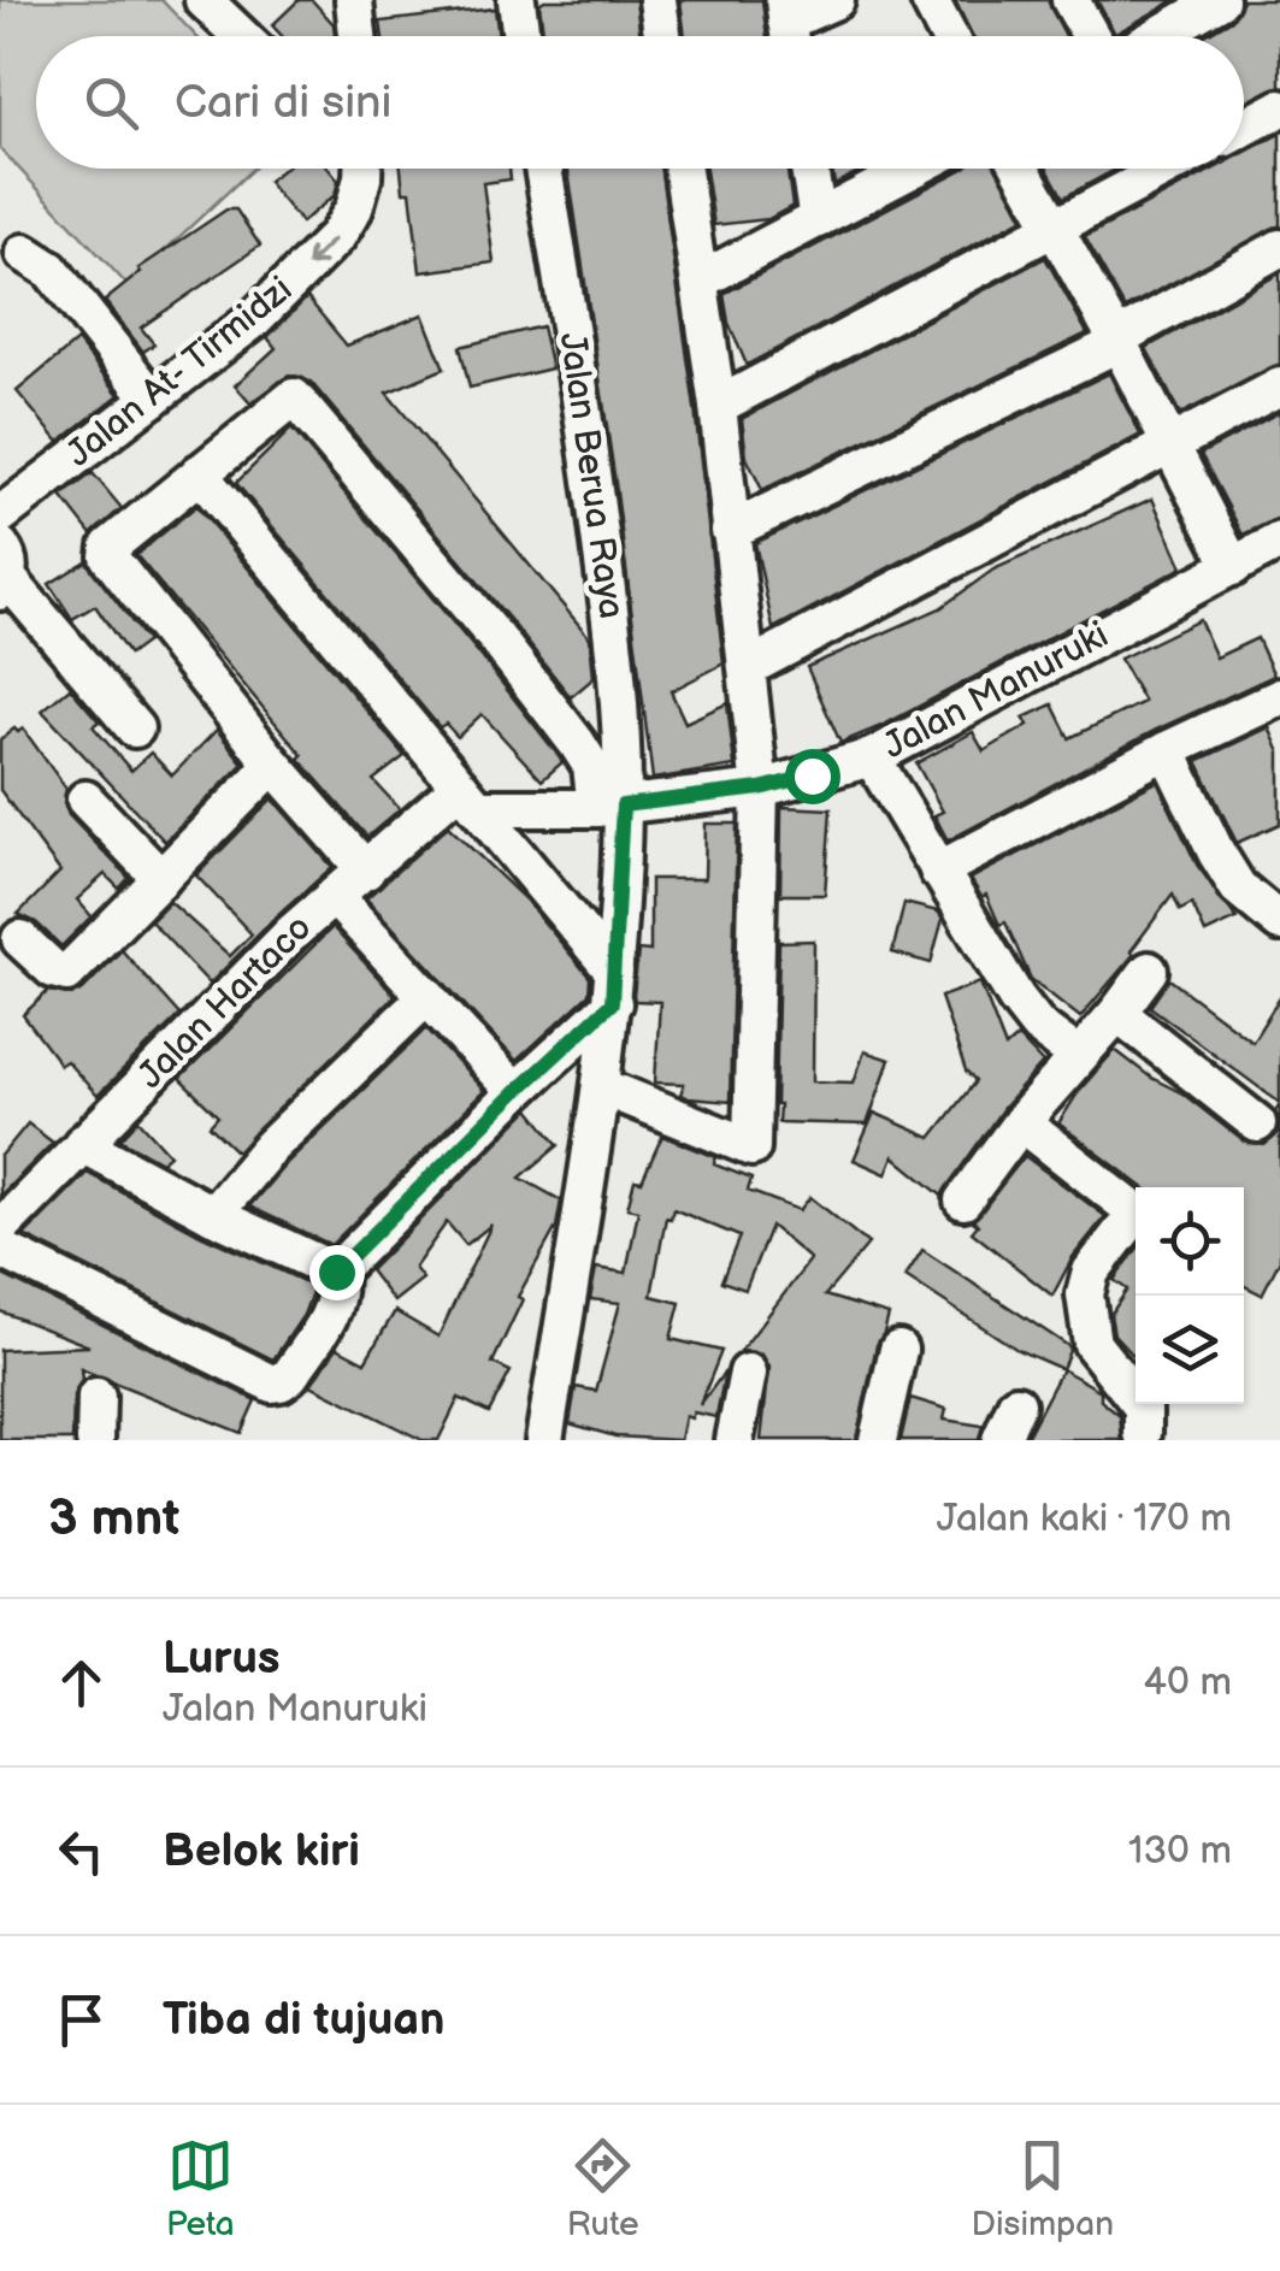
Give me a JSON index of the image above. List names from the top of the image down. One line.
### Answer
{"streets":{"street":["Jalan At- Tirmidzi","Jalan Berua Raya","Jalan Manuruki","Jalan Hartaco"]},"crossings":[["Jalan Berua Raya","Jalan Manuruki"]],"one_way":["Jalan At- Tirmidzi"],"page":{"search":"Cari di sini","heading":["3 mnt","Jalan kaki · 170 m"],"list":[["Lurus","Jalan Manuruki","40 m"],["Belok kiri","130 m"],"Tiba di tujuan"],"nav":["Peta","Rute","Disimpan"]}}
